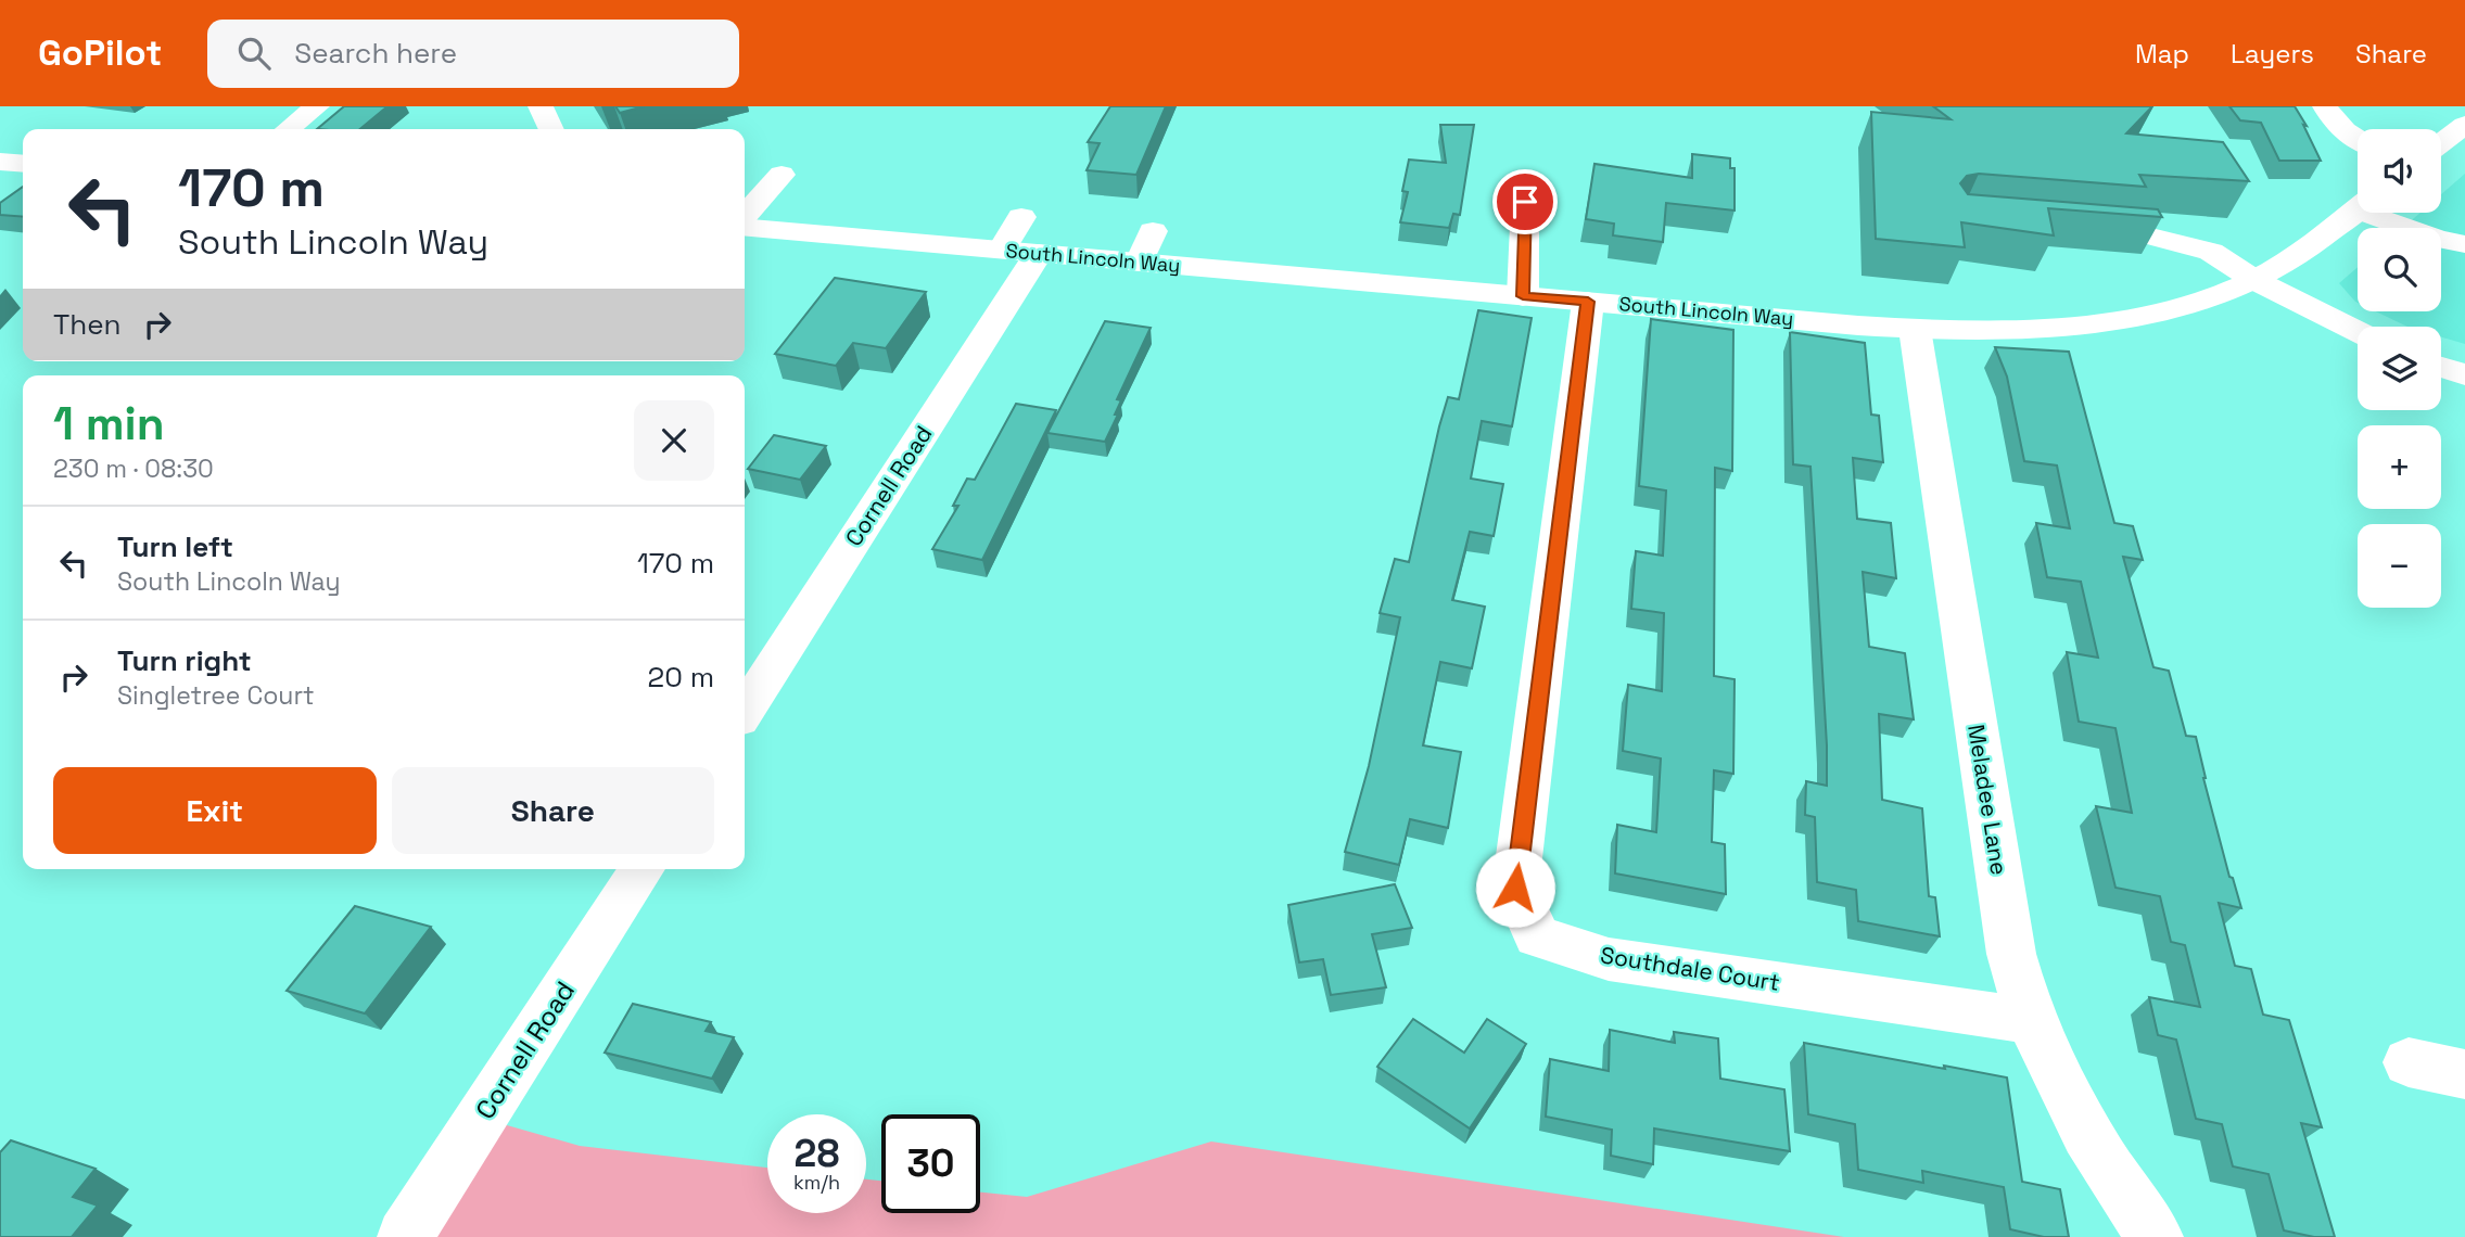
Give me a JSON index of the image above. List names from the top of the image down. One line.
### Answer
{"streets":{"street":["South Lincoln Way","Cornell Road","Meladee Lane","Southdale Court"]},"crossings":[["South Lincoln Way","Cornell Road"],["South Lincoln Way","Meladee Lane"],["South Lincoln Way","Southdale Court"],["Meladee Lane","Southdale Court"]],"page":{"header":"GoPilot","search":"Search here","nav":["Map","Layers","Share"],"map_buttons":["+","−"],"turn":["170 m","South Lincoln Way"],"then":"Then","heading":["1 min","230 m · 08:30"],"list":[{"name":"Turn left","note":"South Lincoln Way","value":"170 m"},{"name":"Turn right","note":"Singletree Court","value":"20 m"}],"buttons":["Exit","Share"],"speed":"28 km/h","limit":"30"}}
